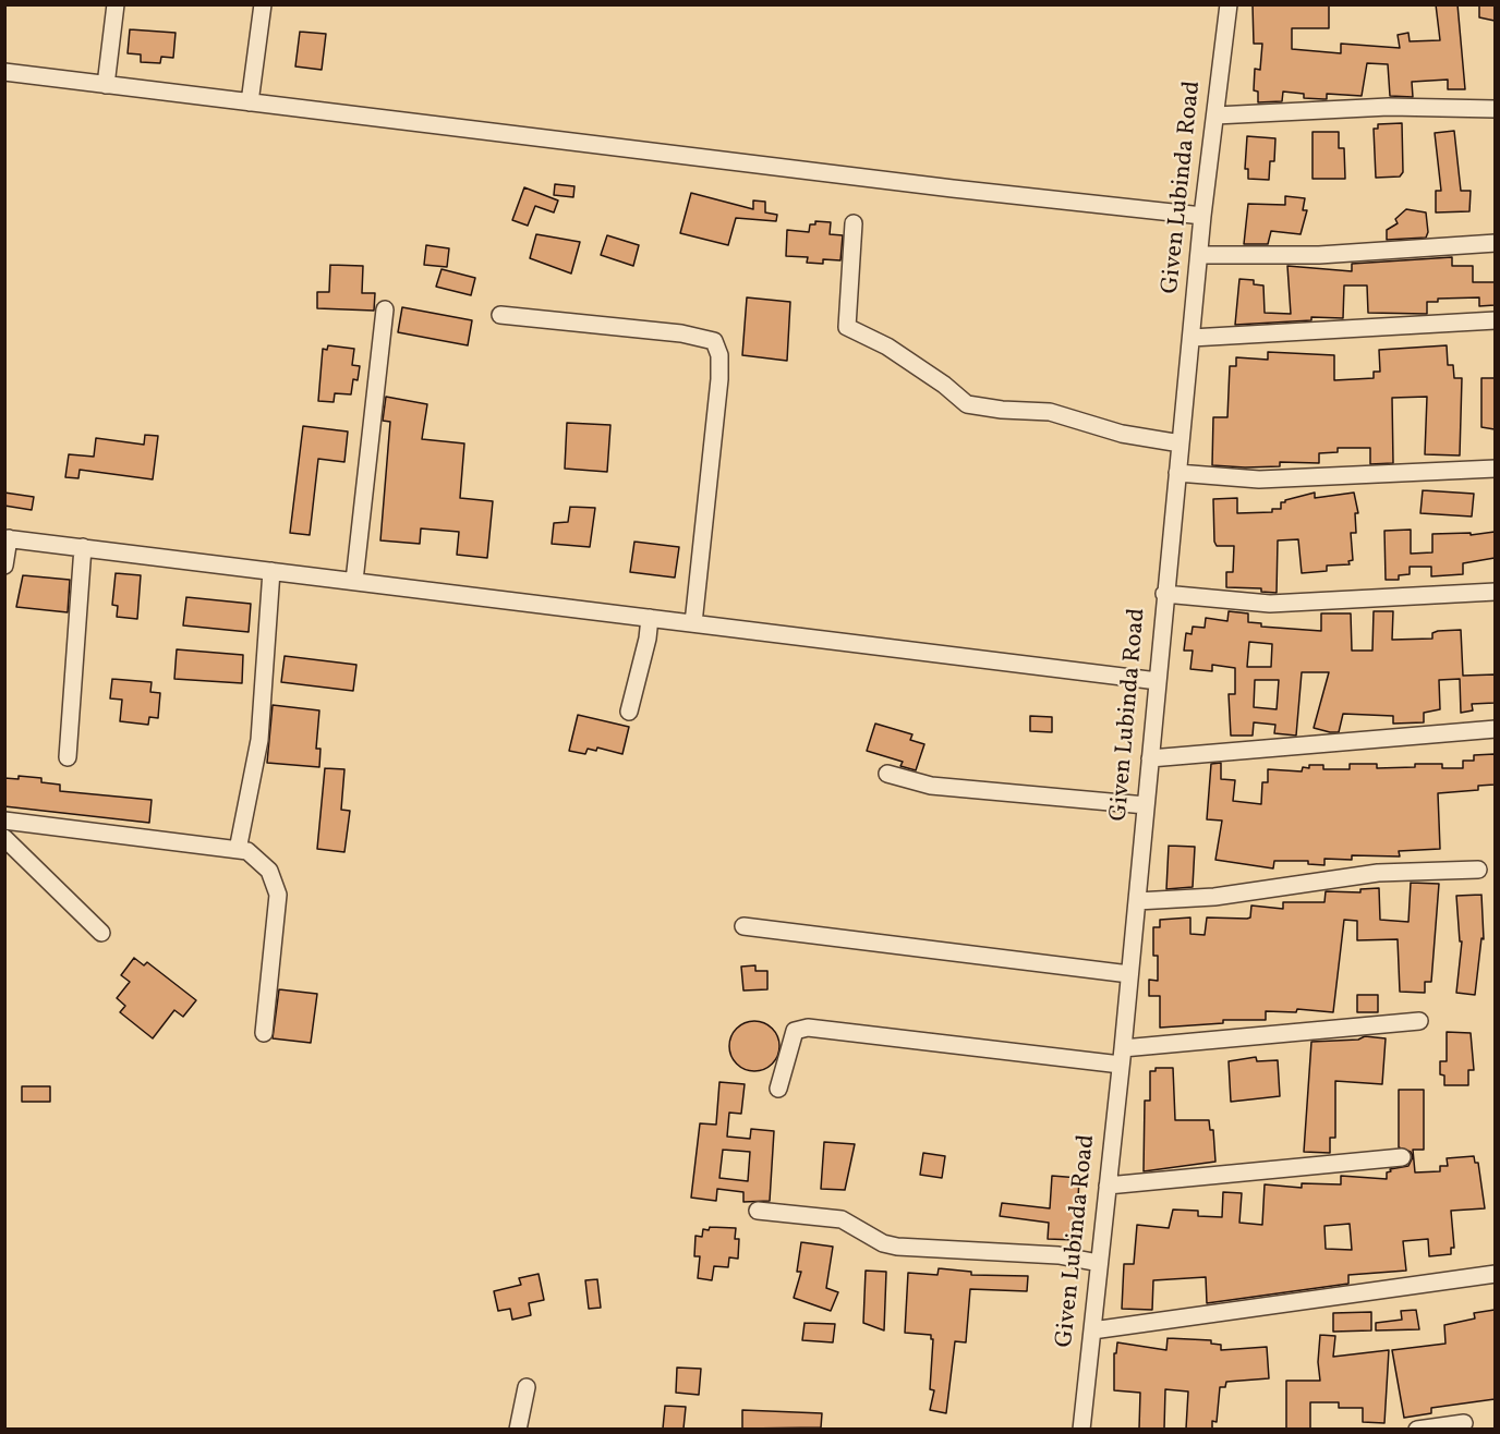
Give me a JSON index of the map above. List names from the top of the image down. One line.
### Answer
{"streets":{"street":["Given Lubinda Road"]}}
